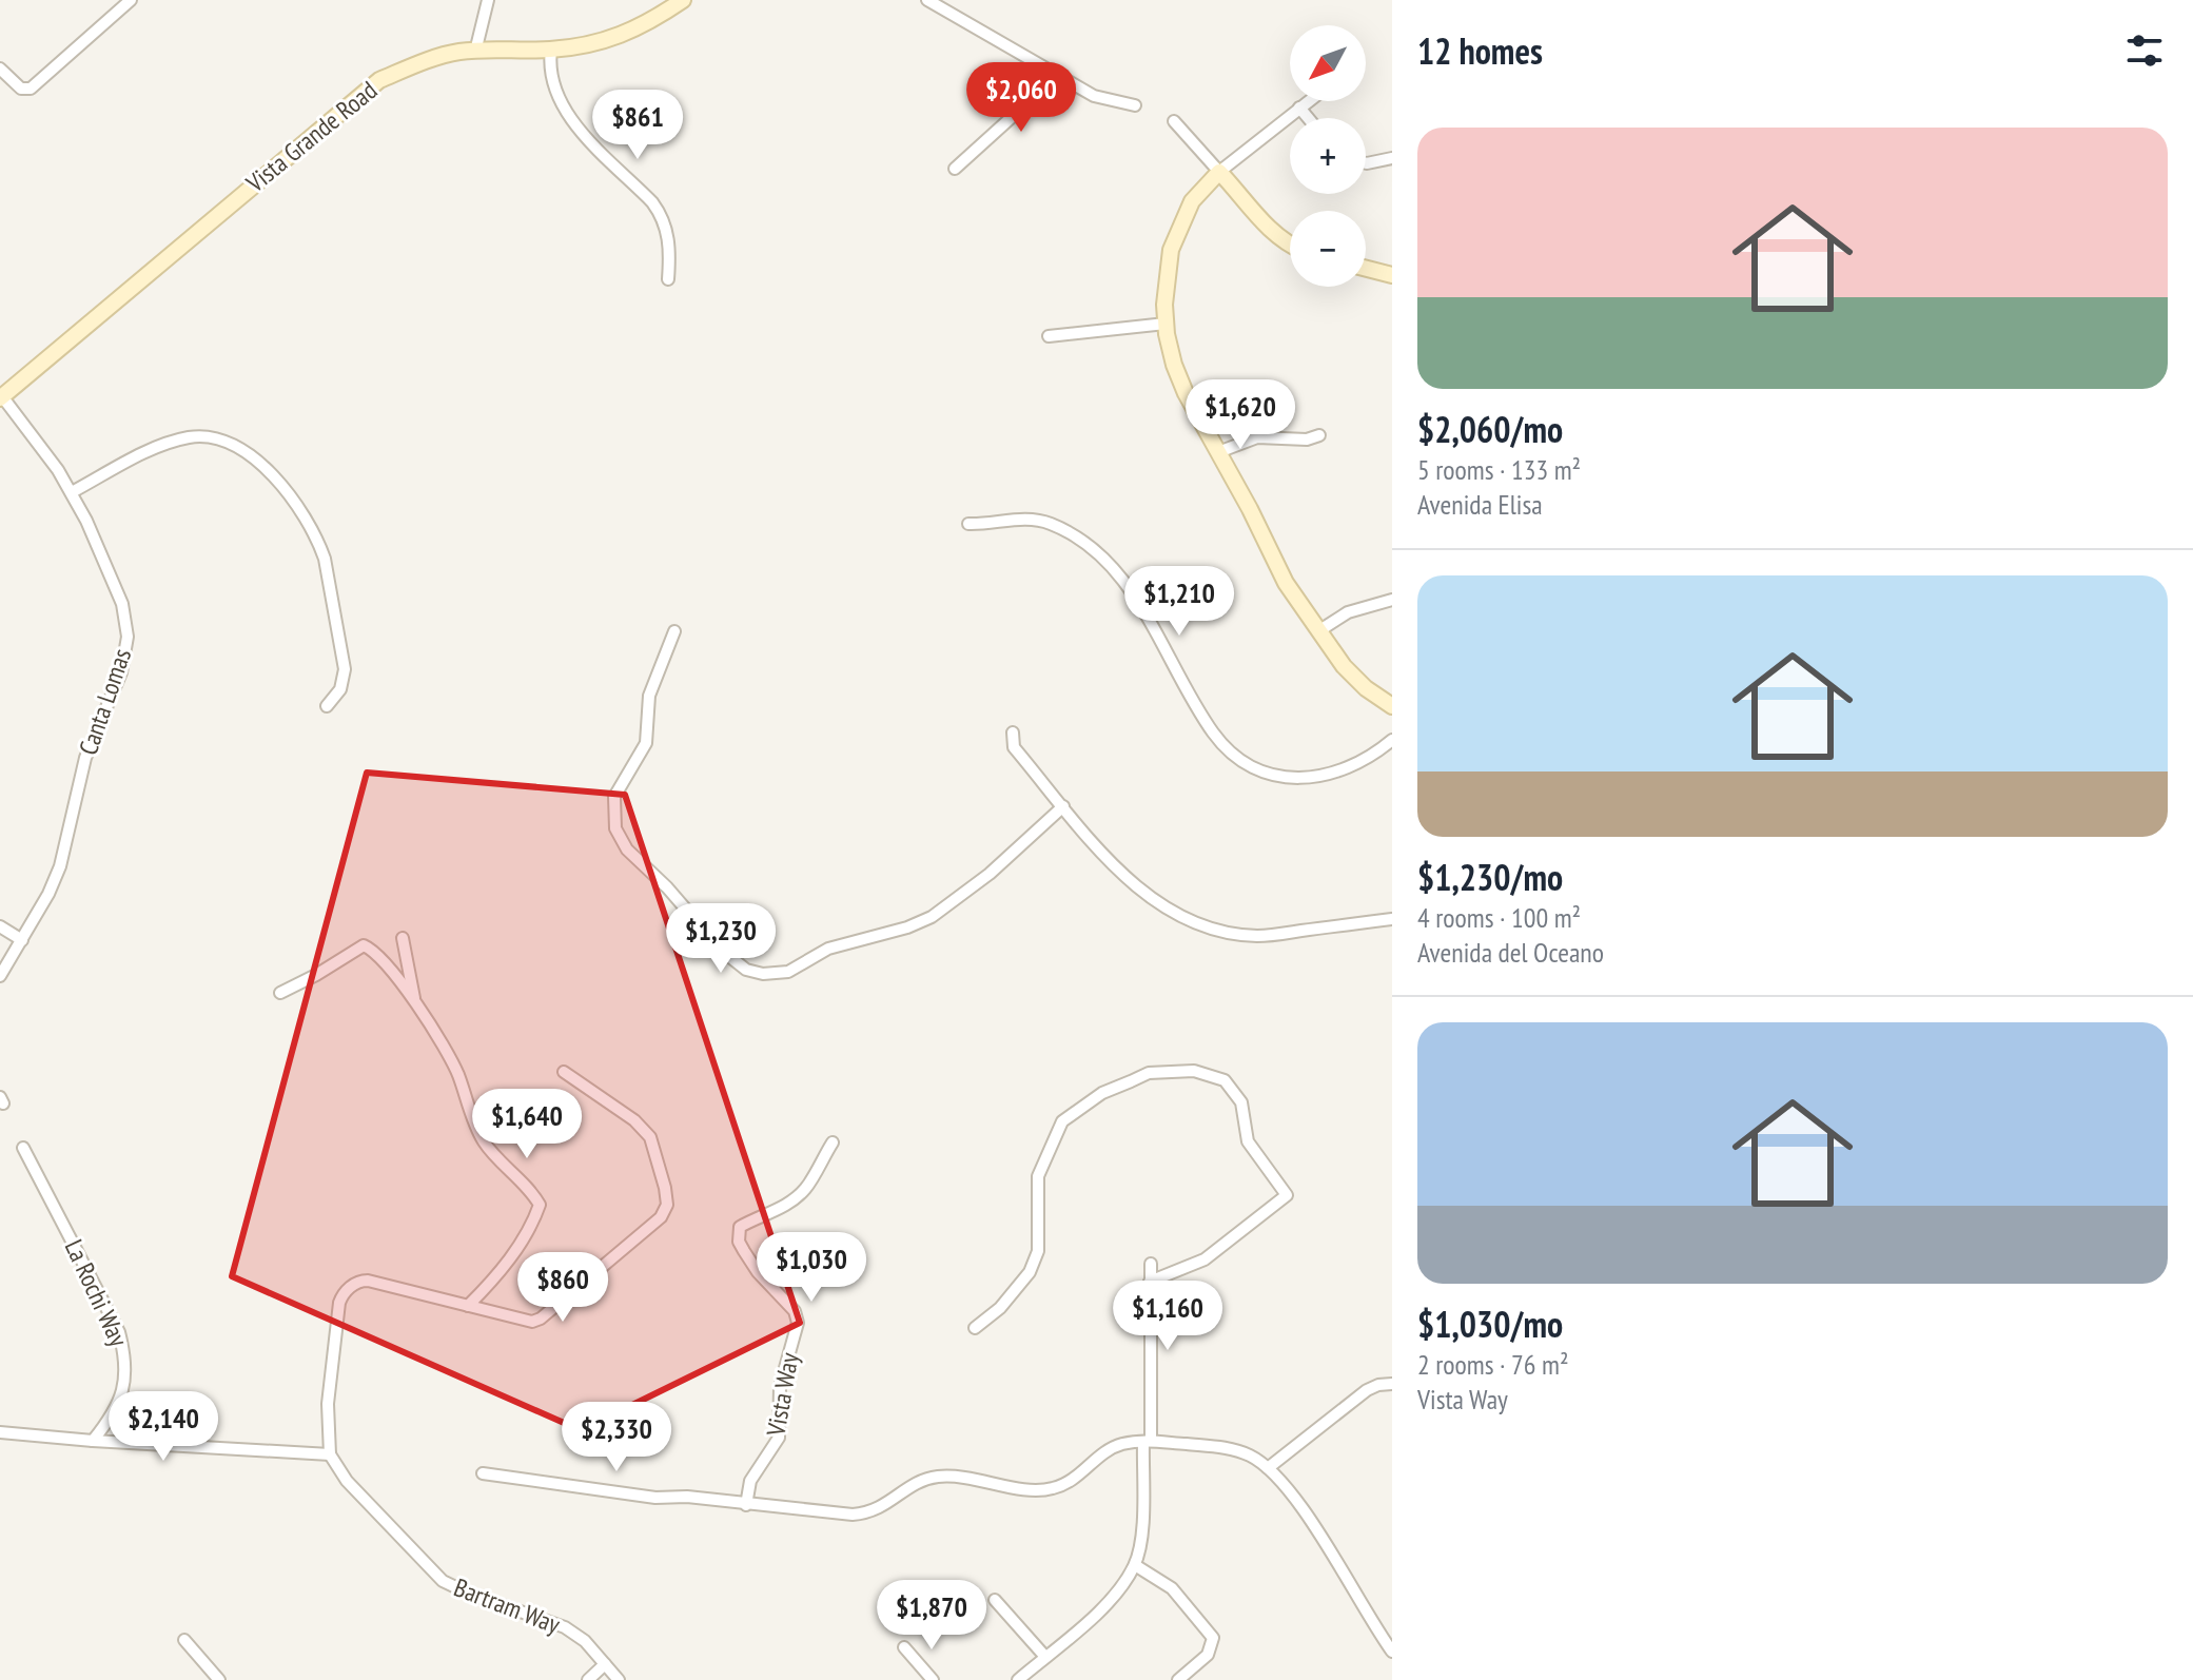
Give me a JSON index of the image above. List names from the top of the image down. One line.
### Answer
{"streets":{"street":["Vista Grande Road","Canta Lomas","La Rochi Way","Vista Way","Bartram Way"]},"crossings":[["Vista Grande Road","Canta Lomas"]],"north":"bottom left","page":{"heading":"12 homes","map_buttons":["+","−"],"price":["$2,060","$861","$1,620","$1,210","$1,230","$1,640","$1,030","$860","$1,160","$2,140","$2,330","$1,870"],"list":[{"name":"$2,060/mo","note":"5 rooms · 133 m² · Avenida Elisa"},{"name":"$1,230/mo","note":"4 rooms · 100 m² · Avenida del Oceano"},{"name":"$1,030/mo","note":"2 rooms · 76 m² · Vista Way"}]}}
